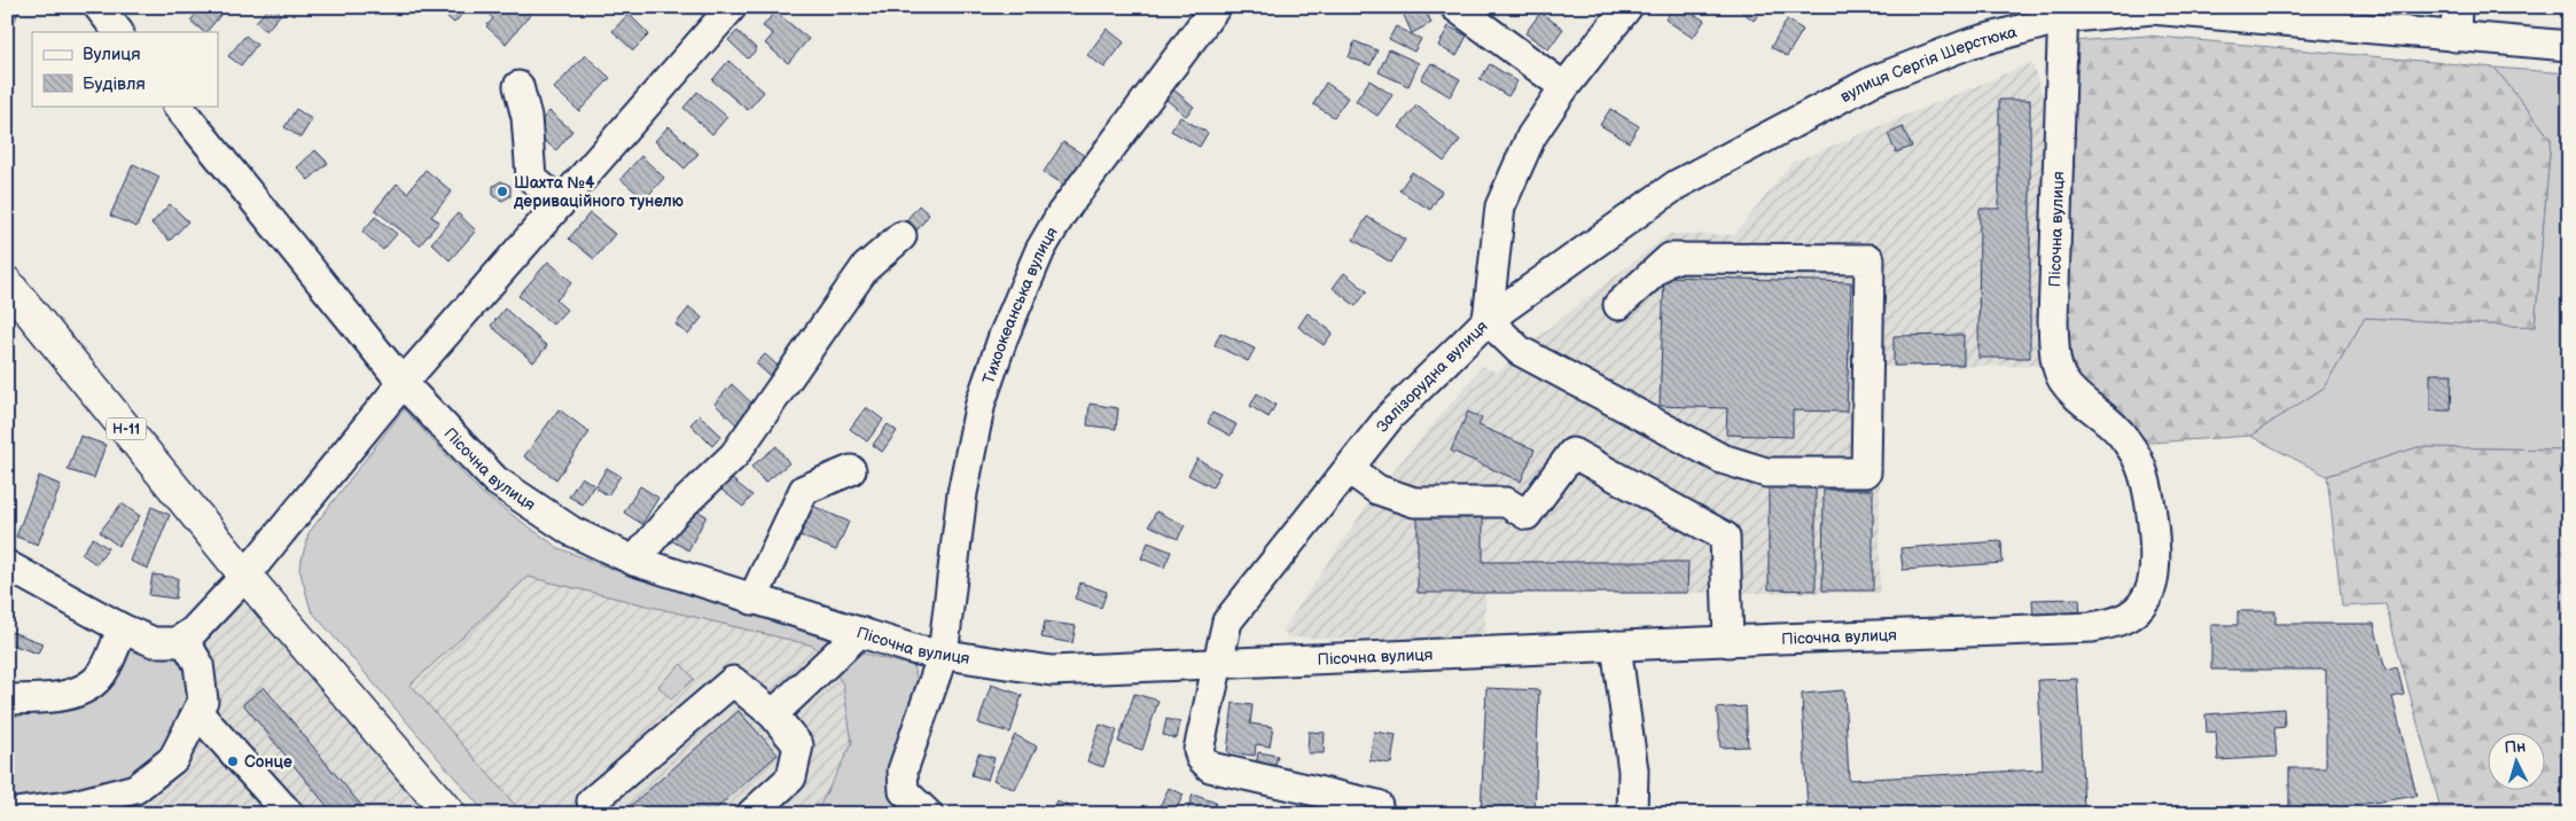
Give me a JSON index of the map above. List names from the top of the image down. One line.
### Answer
{"streets":{"main road":["Н-11"],"street":["вулиця Сергія Шерстюка","Пісочна вулиця","Тихоокеанська вулиця","Залізорудна вулиця"]},"crossings":[["вулиця Сергія Шерстюка","Пісочна вулиця"],["вулиця Сергія Шерстюка","Залізорудна вулиця"],["Пісочна вулиця","Тихоокеанська вулиця"],["Пісочна вулиця","Залізорудна вулиця"]],"places":["Шахта №4 дериваційного тунелю","Сонце"],"legend":["Вулиця","Будівля"],"north":"top"}
